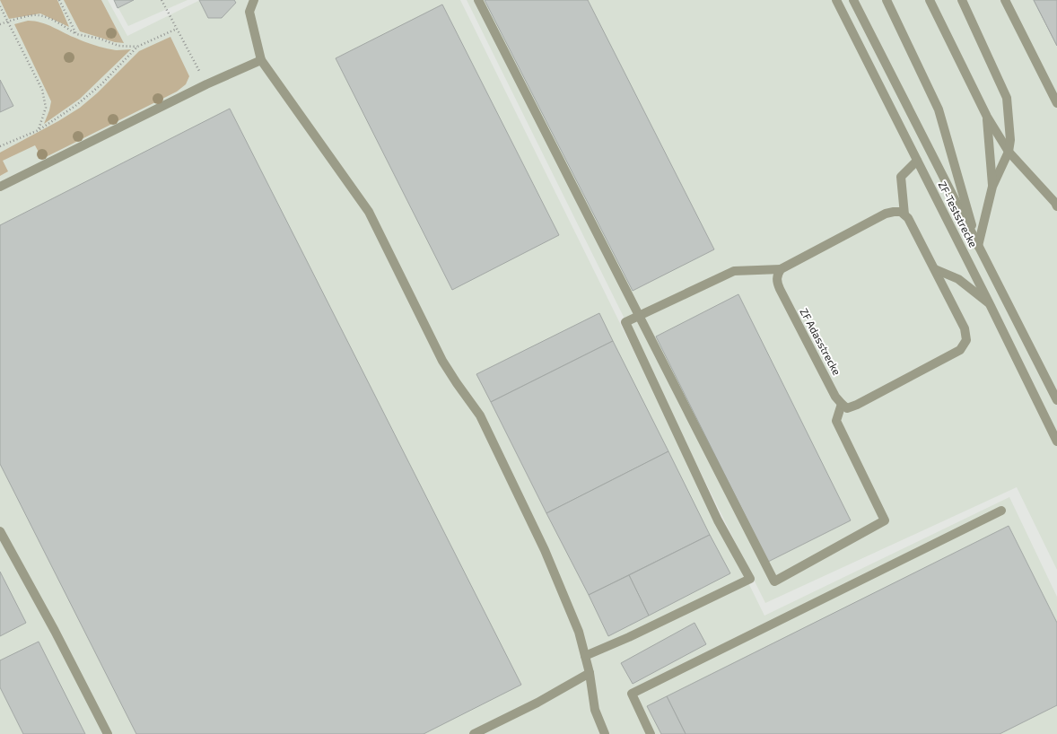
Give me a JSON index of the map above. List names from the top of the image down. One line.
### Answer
{"streets":{"lane":["ZF-Teststrecke","ZF Adasstrecke"]}}
